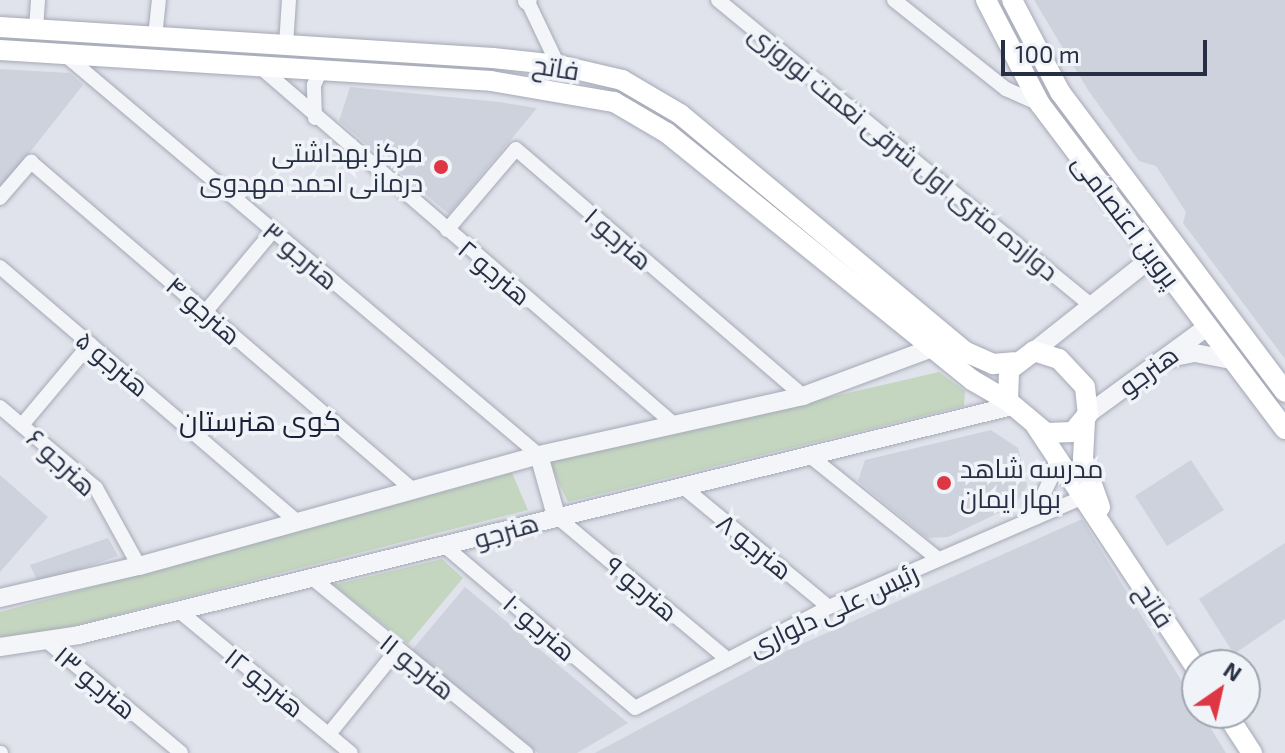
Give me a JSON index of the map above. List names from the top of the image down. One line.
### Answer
{"streets":{"main road":["فاتح","پروین اعتصامی"],"street":["دوازده متری اول شرقی نعمت نوروزی","هنرجو ۱","هنرجو ۳","هنرجو ۲","هنرجو ۴","هنرجو ۵","هنرجو","هنرجو ۶","هنرجو ۸","هنرجو ۹","رئیس علی دلواری","هنرجو ۱۰","هنرجو ۱۱","هنرجو ۱۳","هنرجو ۱۲"]},"crossings":[["فاتح","هنرجو ۳"],["فاتح","هنرجو ۲"],["فاتح","هنرجو"],["پروین اعتصامی","هنرجو"],["هنرجو ۱","هنرجو ۲"],["هنرجو","هنرجو ۸"],["هنرجو","هنرجو ۹"],["هنرجو","هنرجو ۱۰"],["هنرجو","هنرجو ۱۱"],["هنرجو","هنرجو ۱۳"],["هنرجو","هنرجو ۱۲"],["هنرجو ۸","رئیس علی دلواری"],["هنرجو ۹","رئیس علی دلواری"],["رئیس علی دلواری","هنرجو ۱۰"]],"districts":["کوی هنرستان"],"places":["مرکز بهداشتی درمانی احمد مهدوی","مدرسه شاهد بهار ایمان"],"scale_bar":"100 m","north":"top right"}
